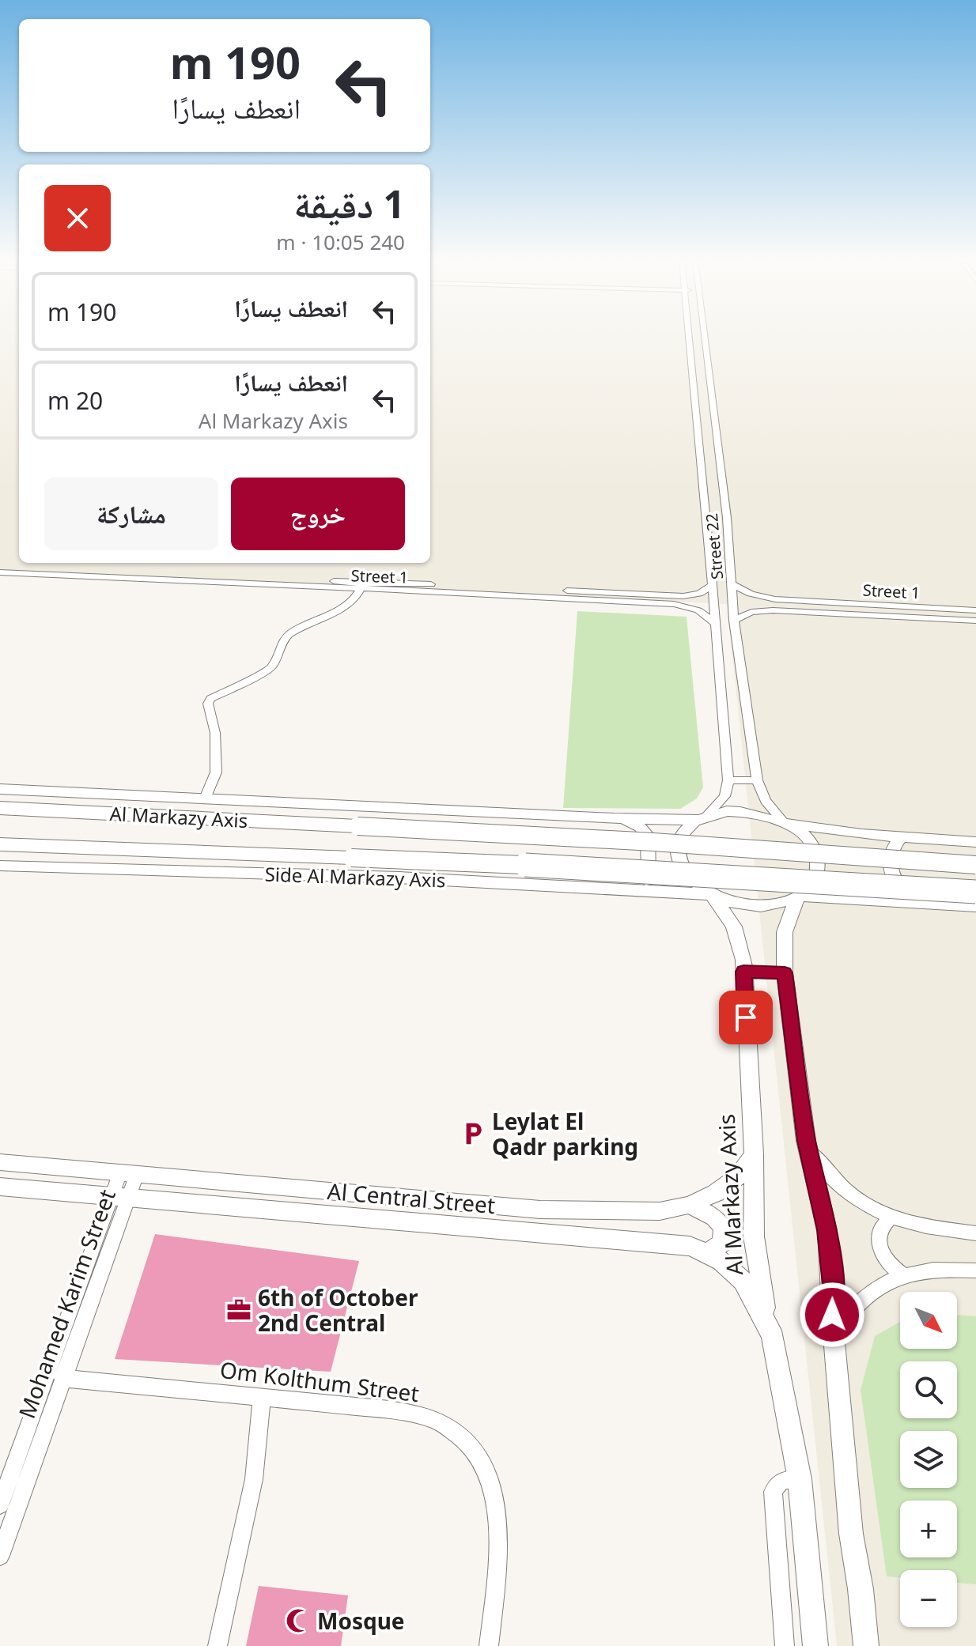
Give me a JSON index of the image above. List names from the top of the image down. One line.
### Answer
{"streets":{"highway":["Al Markazy Axis"],"main road":["Side Al Markazy Axis","Al Central Street"],"street":["Street 22","Street 1","Mohamed Karim Street","Om Kolthum Street"]},"crossings":[["Street 22","Street 1"],["Street 22","Al Markazy Axis"],["Street 22","Side Al Markazy Axis"],["Al Markazy Axis","Side Al Markazy Axis"],["Al Markazy Axis","Al Central Street"],["Al Central Street","Mohamed Karim Street"],["Mohamed Karim Street","Om Kolthum Street"]],"places":{"parking":["Leylat El Qadr parking"],"office":["6th of October 2nd Central"],"mosque":["Mosque"]},"north":"bottom right","page":{"turn":["190 m","انعطف يسارًا"],"heading":["1 دقيقة","240 m · 10:05"],"list":[{"name":"انعطف يسارًا","value":"190 m"},{"name":"انعطف يسارًا","note":"Al Markazy Axis","value":"20 m"}],"buttons":["خروج","مشاركة"],"map_buttons":["+","−"]}}
